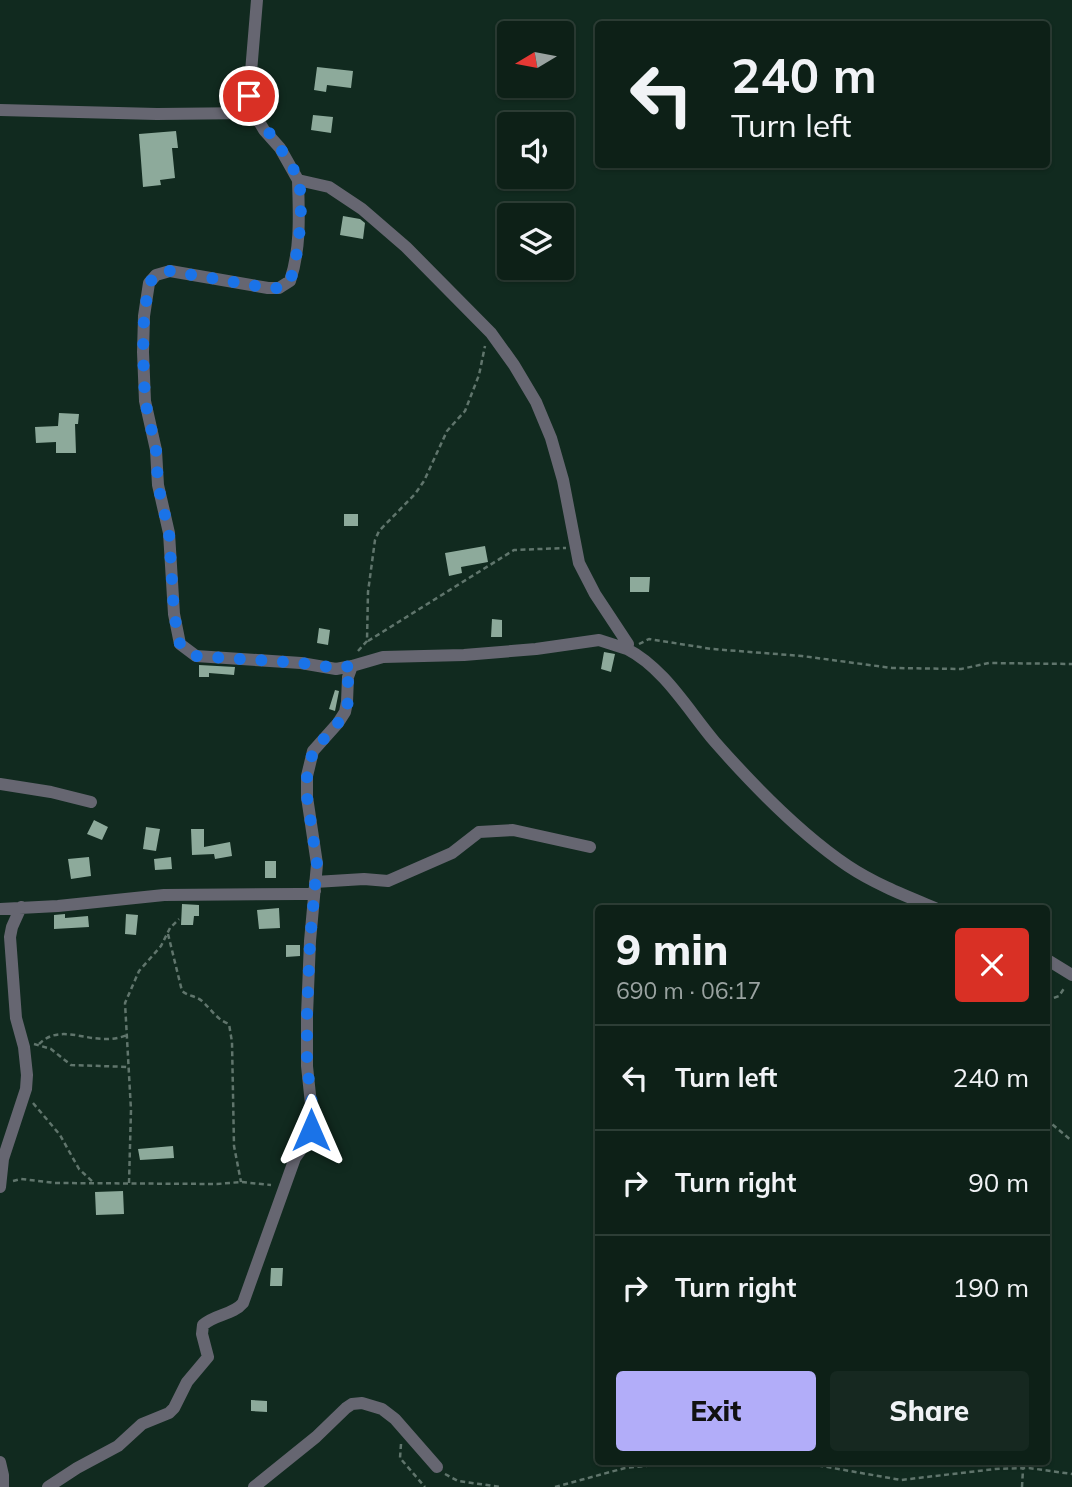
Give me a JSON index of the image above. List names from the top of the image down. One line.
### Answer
{"north":"left","page":{"turn":["240 m","Turn left"],"heading":["9 min","690 m · 06:17"],"list":[{"name":"Turn left","value":"240 m"},{"name":"Turn right","value":"90 m"},{"name":"Turn right","value":"190 m"}],"buttons":["Exit","Share"]}}
